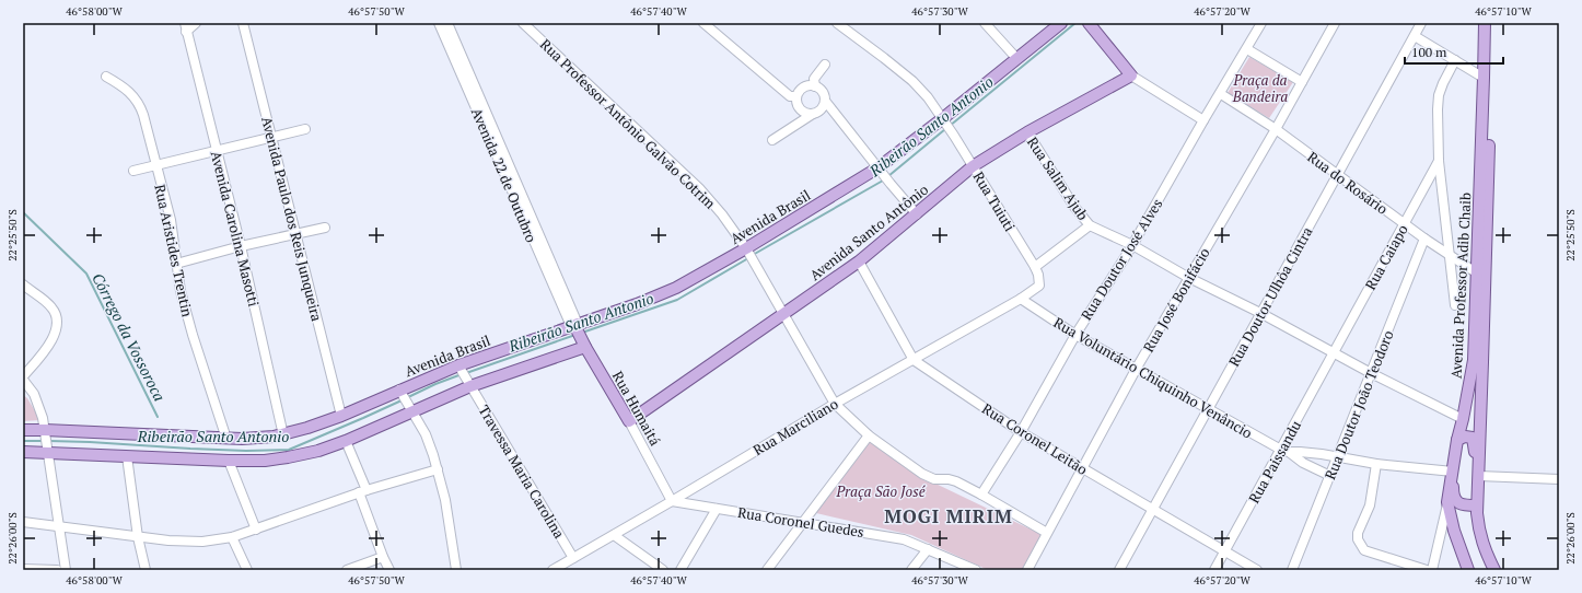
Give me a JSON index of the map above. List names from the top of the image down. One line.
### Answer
{"streets":{"main road":["Avenida Brasil","Avenida Santo Antônio","Avenida Professor Adib Chaib","Rua Humaitá"],"street":["Rua Professor Antônio Galvão Cotrim","Avenida 22 de Outubro","Rua Salim Ajub","Rua do Rosário","Rua Tuiuti","Avenida Paulo dos Reis Junqueira","Avenida Carolina Masotti","Rua Aristides Trentin","Rua Caiapo","Rua Doutor José Alves","Rua Doutor Ulhôa Cintra","Rua José Bonifácio","Rua Voluntário Chiquinho Venâncio","Rua Doutor João Teodoro","Rua Marciliano","Rua Coronel Leitão","Rua Paissandu","Travessa Maria Carolina","Rua Coronel Guedes"]},"crossings":[["Rua Professor Antônio Galvão Cotrim","Avenida Brasil"],["Rua Professor Antônio Galvão Cotrim","Avenida Santo Antônio"],["Rua Professor Antônio Galvão Cotrim","Rua Doutor José Alves"],["Rua Professor Antônio Galvão Cotrim","Rua José Bonifácio"],["Rua Professor Antônio Galvão Cotrim","Rua Marciliano"],["Avenida 22 de Outubro","Avenida Brasil"],["Avenida 22 de Outubro","Rua Humaitá"],["Rua Salim Ajub","Avenida Santo Antônio"],["Rua do Rosário","Rua Caiapo"],["Rua do Rosário","Rua Doutor José Alves"],["Rua do Rosário","Avenida Professor Adib Chaib"],["Rua do Rosário","Rua Doutor Ulhôa Cintra"],["Rua do Rosário","Rua José Bonifácio"],["Rua do Rosário","Rua Doutor João Teodoro"],["Rua Tuiuti","Avenida Brasil"],["Rua Tuiuti","Avenida Santo Antônio"],["Rua Tuiuti","Rua Marciliano"],["Avenida Brasil","Avenida Paulo dos Reis Junqueira"],["Avenida Brasil","Avenida Carolina Masotti"],["Avenida Brasil","Rua Aristides Trentin"],["Avenida Brasil","Rua Humaitá"],["Avenida Brasil","Travessa Maria Carolina"],["Avenida Santo Antônio","Rua Humaitá"],["Avenida Santo Antônio","Rua Coronel Leitão"],["Rua Caiapo","Rua Paissandu"],["Rua Doutor José Alves","Rua Voluntário Chiquinho Venâncio"],["Rua Doutor José Alves","Rua Coronel Leitão"],["Avenida Professor Adib Chaib","Rua Voluntário Chiquinho Venâncio"],["Rua Doutor Ulhôa Cintra","Rua Voluntário Chiquinho Venâncio"],["Rua Doutor Ulhôa Cintra","Rua Coronel Leitão"],["Rua José Bonifácio","Rua Voluntário Chiquinho Venâncio"],["Rua José Bonifácio","Rua Coronel Leitão"],["Rua Voluntário Chiquinho Venâncio","Rua Doutor João Teodoro"],["Rua Voluntário Chiquinho Venâncio","Rua Marciliano"],["Rua Voluntário Chiquinho Venâncio","Rua Paissandu"],["Rua Humaitá","Rua Marciliano"],["Rua Humaitá","Rua Coronel Guedes"],["Rua Marciliano","Rua Coronel Leitão"],["Rua Marciliano","Travessa Maria Carolina"],["Rua Marciliano","Rua Coronel Guedes"],["Rua Coronel Leitão","Rua Paissandu"]],"districts":["MOGI MIRIM"],"water":["Ribeirão Santo Antonio","Córrego da Vossoroca"],"parks":["Praça da Bandeira","Praça São José"],"scale_bar":"100 m","coordinates":["46°58'00\"W","46°57'50\"W","46°57'40\"W","46°57'30\"W","46°57'20\"W","46°57'10\"W","22°25'50\"S","22°26'00\"S"]}
